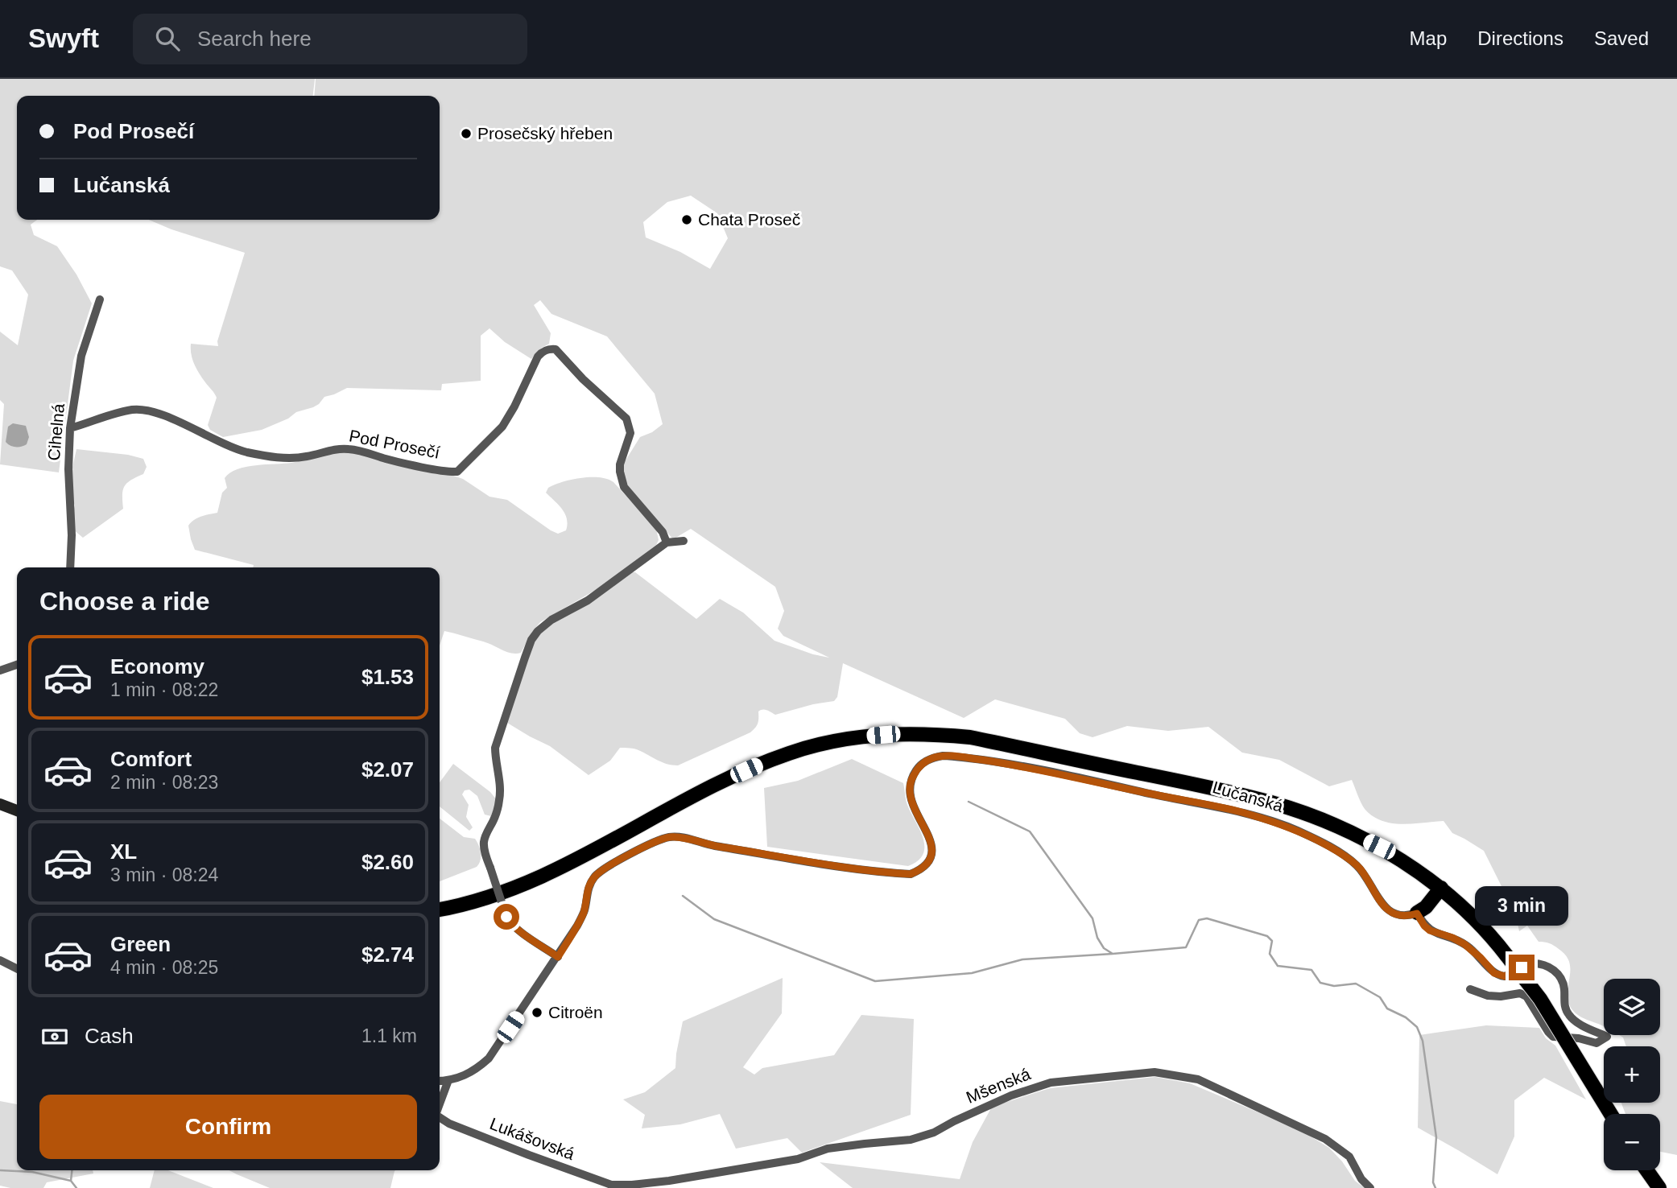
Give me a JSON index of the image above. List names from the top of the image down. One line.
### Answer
{"streets":{"street":["Cihelná","Pod Prosečí","Lučanská","Mšenská","Lukášovská"]},"crossings":[["Cihelná","Pod Prosečí"],["Mšenská","Lukášovská"]],"places":["Prosečský hřeben","Chata Proseč","Citroën"],"page":{"header":"Swyft","search":"Search here","nav":["Map","Directions","Saved"],"banner":["Pod Prosečí","Lučanská"],"heading":"Choose a ride","list":[{"name":"Economy","note":"1 min · 08:22","value":"$1.53"},{"name":"Comfort","note":"2 min · 08:23","value":"$2.07"},{"name":"XL","note":"3 min · 08:24","value":"$2.60"},{"name":"Green","note":"4 min · 08:25","value":"$2.74"}],"bubble":"3 min","map_buttons":["+","−"],"pay":["Cash","1.1 km"],"buttons":"Confirm"}}
